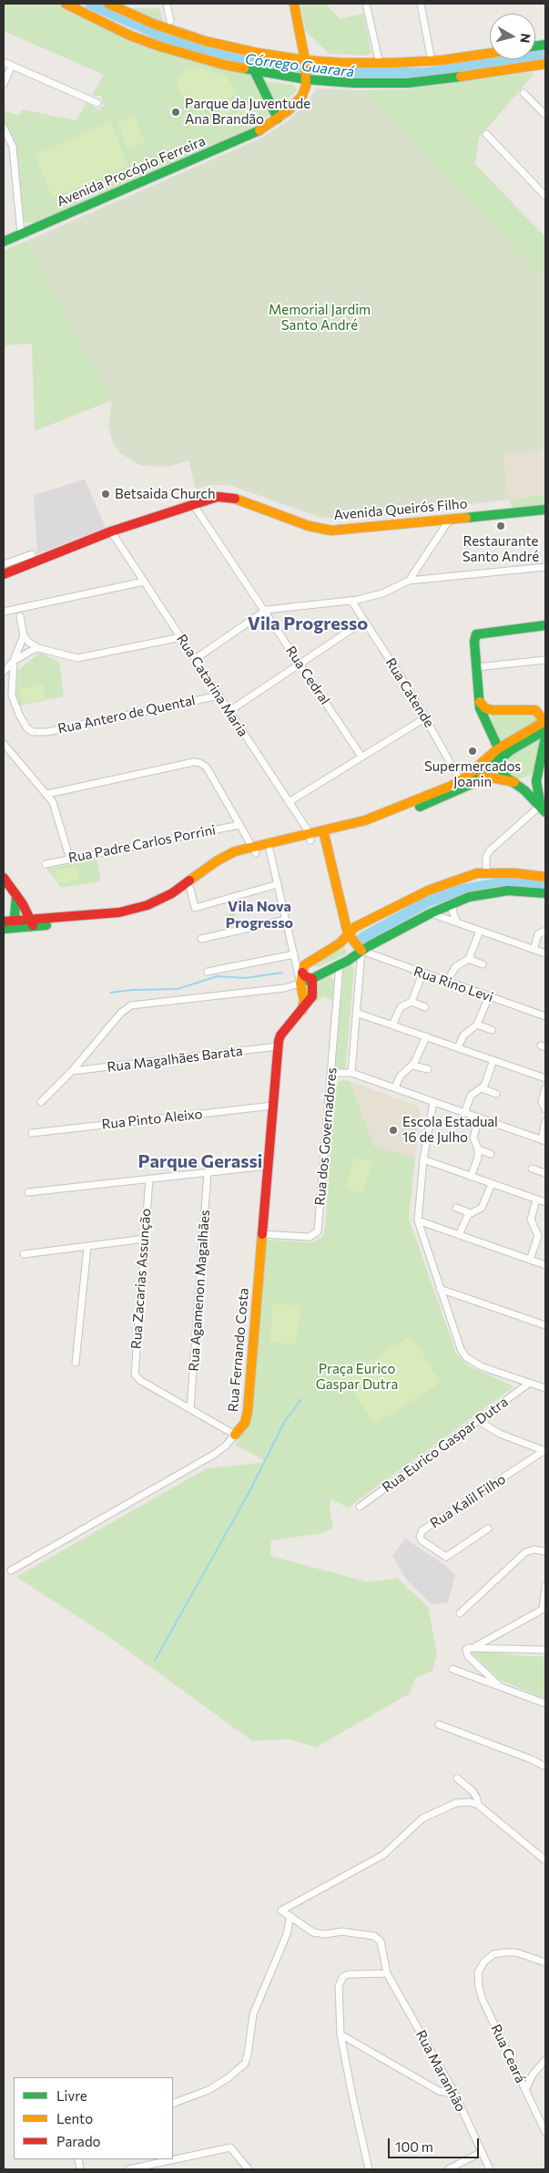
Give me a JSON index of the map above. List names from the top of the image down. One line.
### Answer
{"streets":{"main road":["Avenida Procópio Ferreira","Avenida Queirós Filho","Rua Fernando Costa"],"street":["Rua Cedral","Rua Catarina Maria","Rua Catende","Rua Antero de Quental","Rua Padre Carlos Porrini","Rua Rino Levi","Rua Magalhães Barata","Rua Pinto Aleixo","Rua dos Governadores","Rua Zacarias Assunção","Rua Agamenon Magalhães","Rua Eurico Gaspar Dutra","Rua Kalil Filho","Rua Ceará","Rua Maranhão"]},"crossings":[["Avenida Queirós Filho","Rua Cedral"],["Avenida Queirós Filho","Rua Catarina Maria"],["Rua Catarina Maria","Rua Antero de Quental"],["Rua Rino Levi","Rua dos Governadores"],["Rua Magalhães Barata","Rua Fernando Costa"],["Rua Pinto Aleixo","Rua Fernando Costa"],["Rua dos Governadores","Rua Fernando Costa"],["Rua Zacarias Assunção","Rua Agamenon Magalhães"]],"districts":["Vila Progresso","Vila Nova Progresso","Parque Gerassi"],"water":["Córrego Guarará"],"parks":["Memorial Jardim Santo André","Praça Eurico Gaspar Dutra"],"places":["Parque da Juventude Ana Brandão","Betsaida Church","Restaurante Santo André","Supermercados Joanin","Escola Estadual 16 de Julho"],"legend":["Livre","Lento","Parado"],"scale_bar":"100 m","north":"right"}
